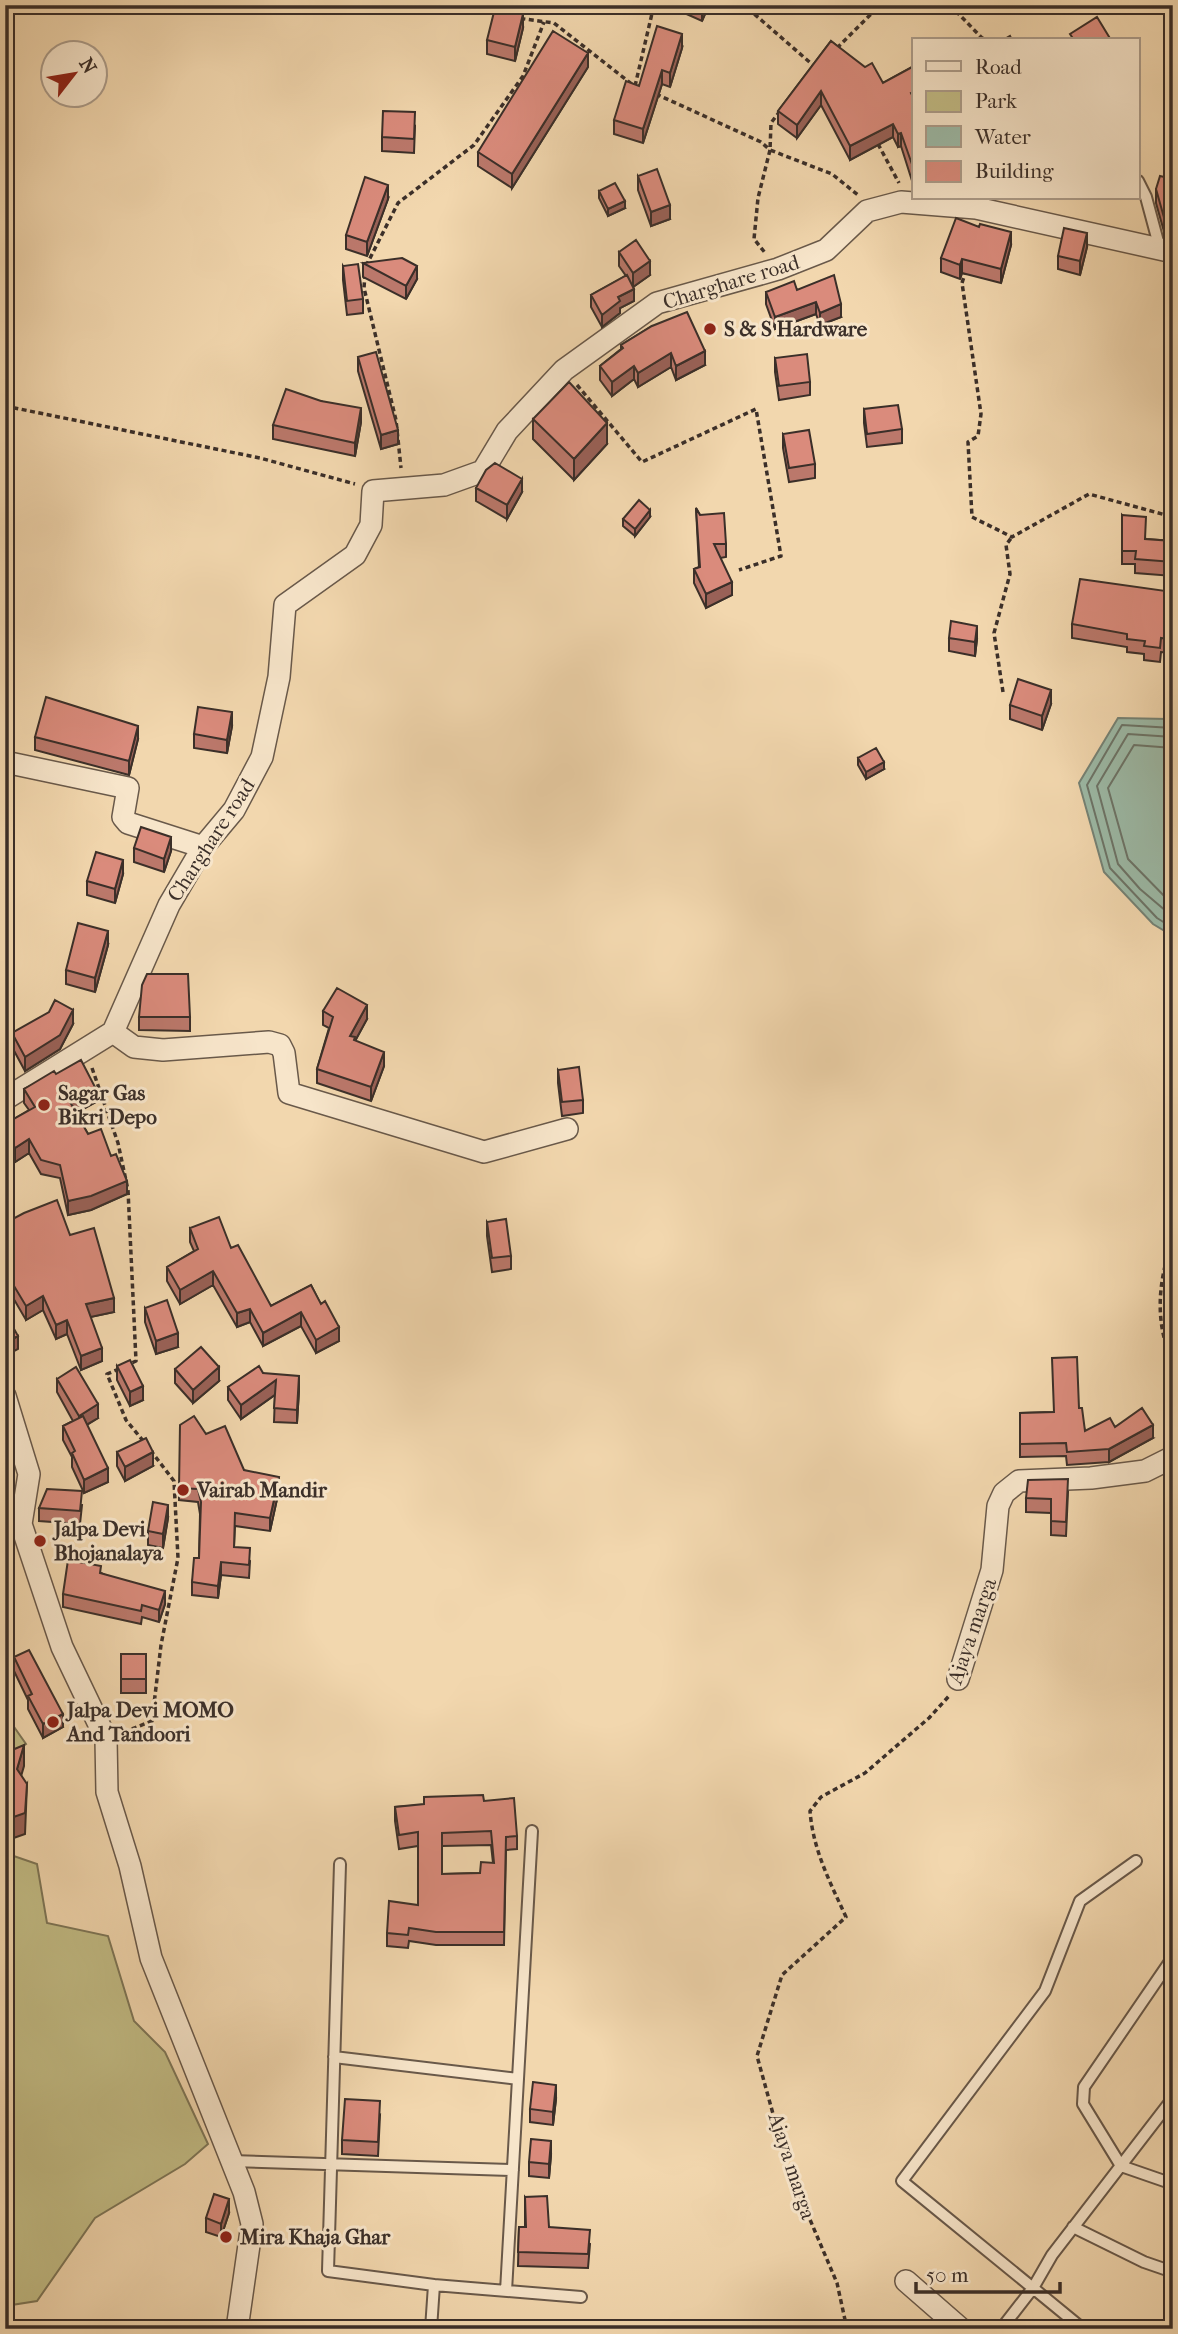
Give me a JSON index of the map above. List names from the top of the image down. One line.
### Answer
{"streets":{"street":["Charghare road","Ajaya marga"]},"places":["S & S Hardware","Sagar Gas Bikri Depo","Vairab Mandir","Jalpa Devi Bhojanalaya","Jalpa Devi MOMO And Tandoori","Mira Khaja Ghar"],"legend":["Road","Park","Water","Building"],"scale_bar":"50 m","north":"top right"}
